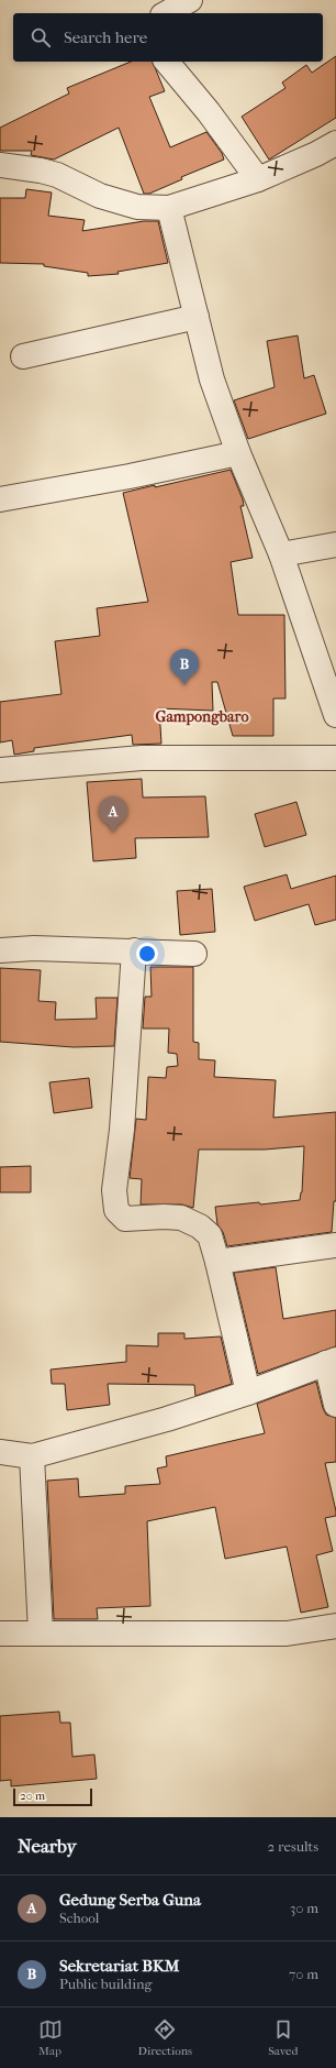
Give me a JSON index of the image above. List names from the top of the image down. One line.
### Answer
{"districts":["Gampongbaro"],"scale_bar":"20 m","page":{"search":"Search here","pins":["B","A"],"scale":"20 m","heading":["Nearby","2 results"],"list":[{"mark":"A","name":"Gedung Serba Guna","note":"School","value":"30 m"},{"mark":"B","name":"Sekretariat BKM","note":"Public building","value":"70 m"}],"nav":["Map","Directions","Saved"]}}
